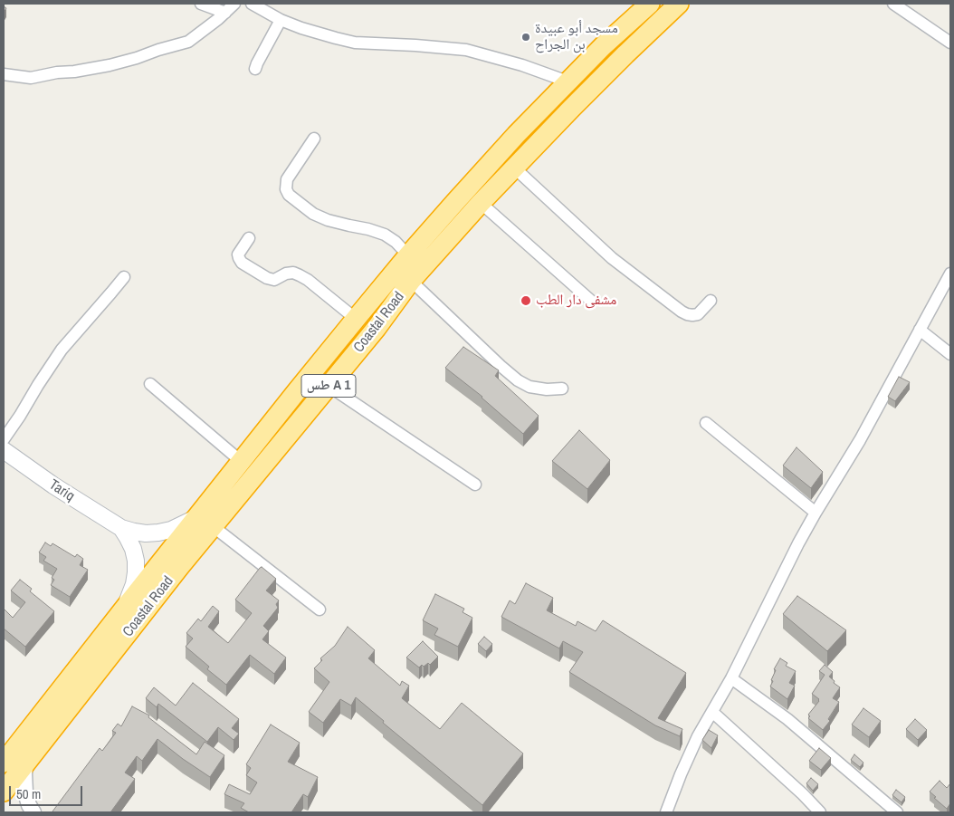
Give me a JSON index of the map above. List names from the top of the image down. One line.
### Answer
{"streets":{"highway":["Coastal Road","طس A 1"],"main road":["Tariq"]},"places":["مسجد أبو عبيدة بن الجراح","مشفى دار الطب"],"scale_bar":"50 m"}
